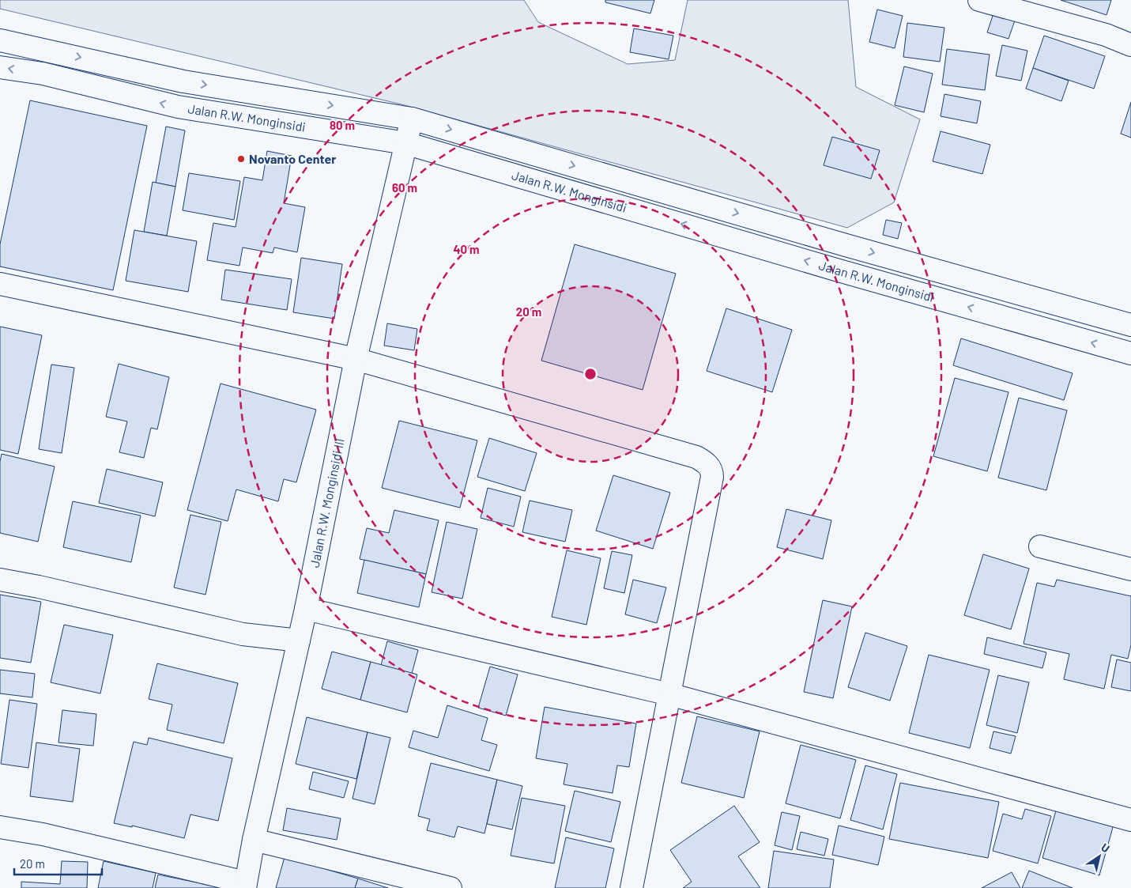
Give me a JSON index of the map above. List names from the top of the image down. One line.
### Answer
{"streets":{"street":["Jalan R.W. Monginsidi","Jalan R.W. Monginsidi III"]},"crossings":[["Jalan R.W. Monginsidi","Jalan R.W. Monginsidi III"]],"places":["Novanto Center"],"scale_bar":"20 m","north":"top right","rings":["80 m","60 m","40 m","20 m"]}
